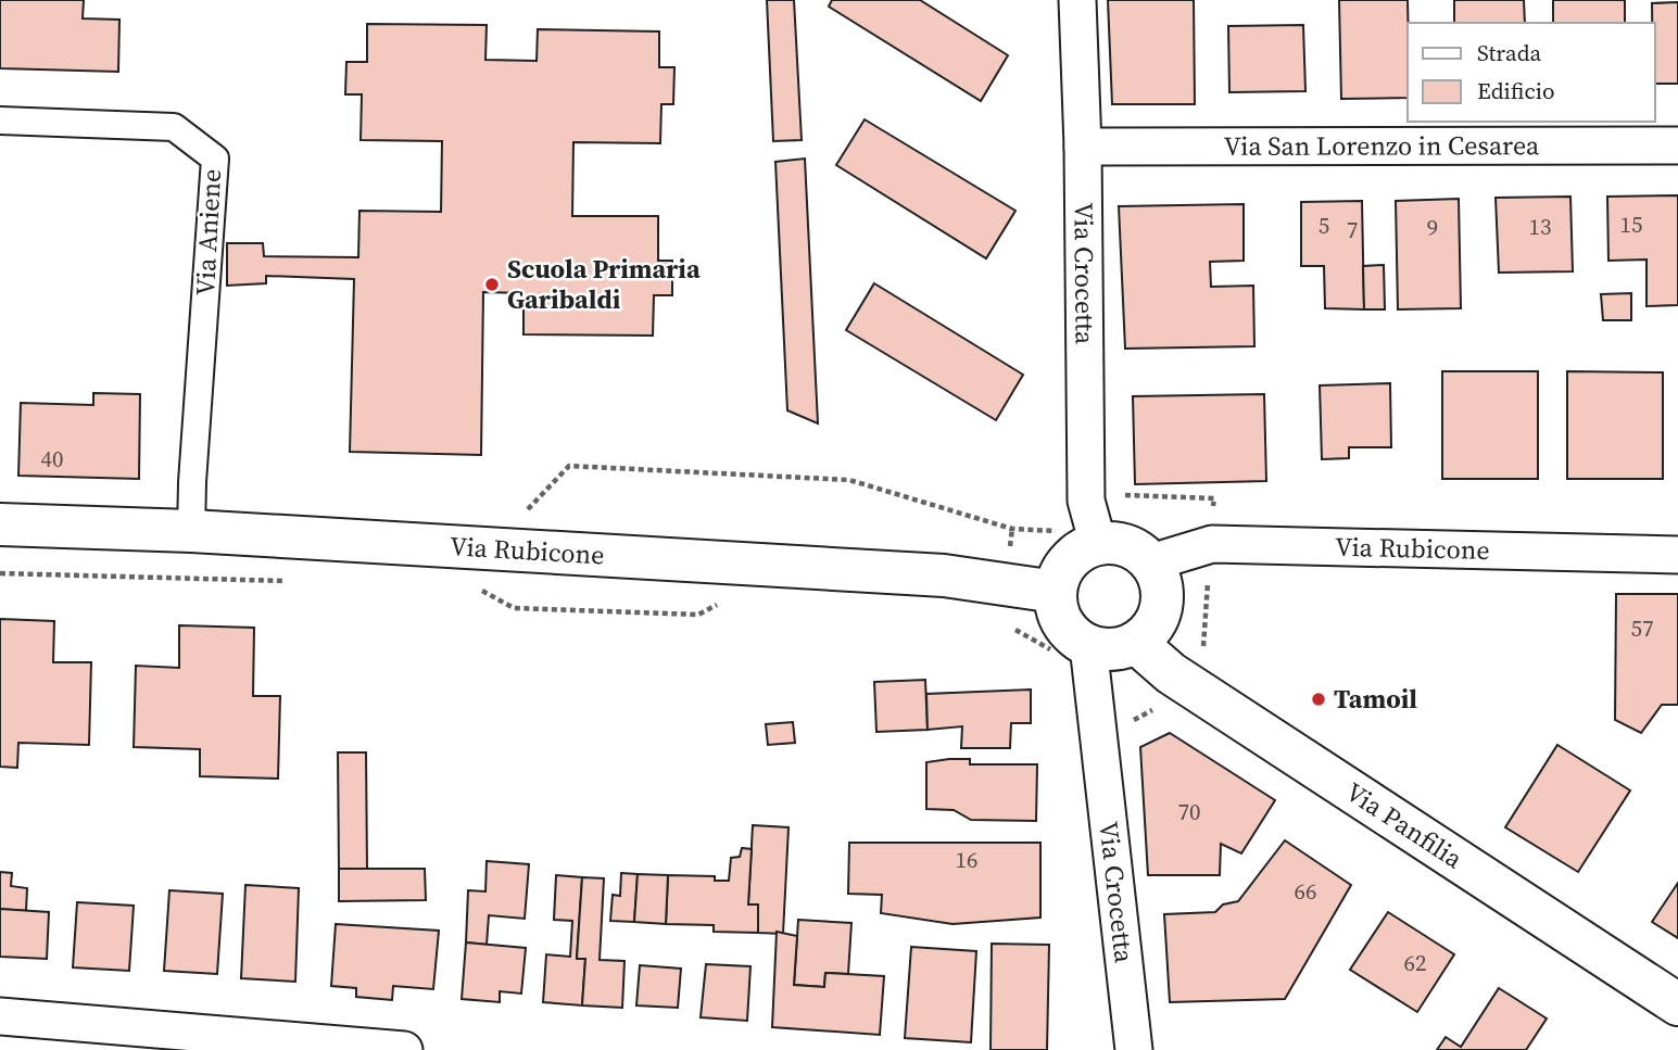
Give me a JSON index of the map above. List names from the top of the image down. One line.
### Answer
{"streets":{"street":["Via San Lorenzo in Cesarea","Via Aniene","Via Crocetta","Via Rubicone","Via Panfilia"]},"crossings":[["Via San Lorenzo in Cesarea","Via Crocetta"],["Via Aniene","Via Rubicone"],["Via Crocetta","Via Rubicone"],["Via Crocetta","Via Panfilia"],["Via Rubicone","Via Panfilia"]],"places":["Scuola Primaria Garibaldi","Tamoil"],"house_numbers":["15","5","13","9","7","40","57","70","16","66","62"],"legend":["Strada","Edificio"]}
